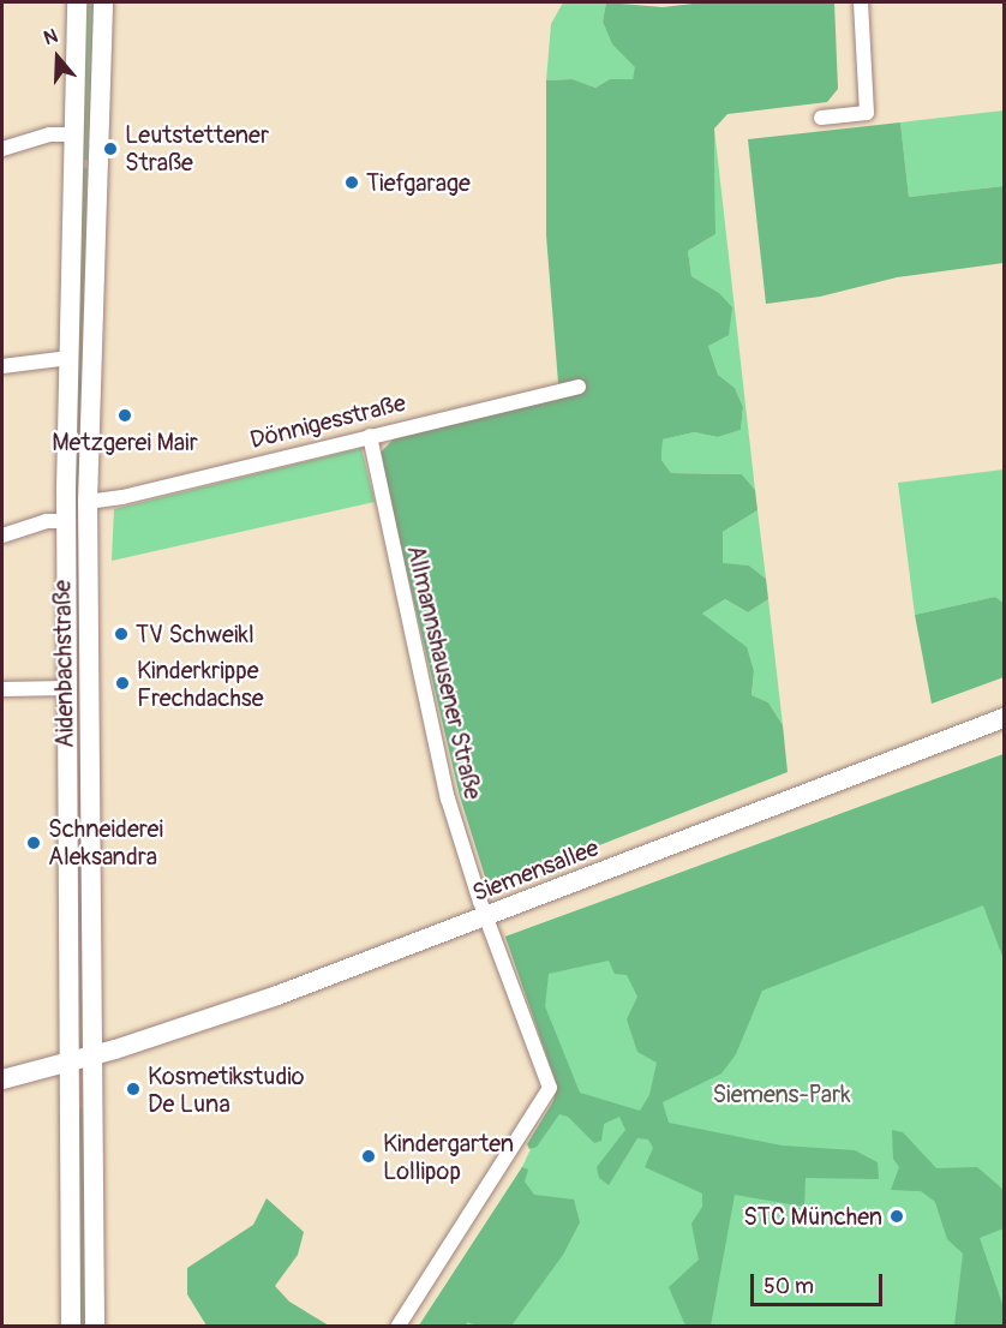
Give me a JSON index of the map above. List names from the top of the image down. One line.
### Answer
{"streets":{"main road":["Aidenbachstraße","Siemensallee"],"street":["Dönnigesstraße","Allmannshausener Straße"]},"crossings":[["Dönnigesstraße","Aidenbachstraße"],["Dönnigesstraße","Allmannshausener Straße"],["Aidenbachstraße","Siemensallee"],["Allmannshausener Straße","Siemensallee"]],"parks":["Siemens-Park"],"places":["Leutstettener Straße","Tiefgarage","Metzgerei Mair","TV Schweikl","Kinderkrippe Frechdachse","Schneiderei Aleksandra","Kosmetikstudio De Luna","Kindergarten Lollipop","STC München"],"scale_bar":"50 m","north":"top"}
